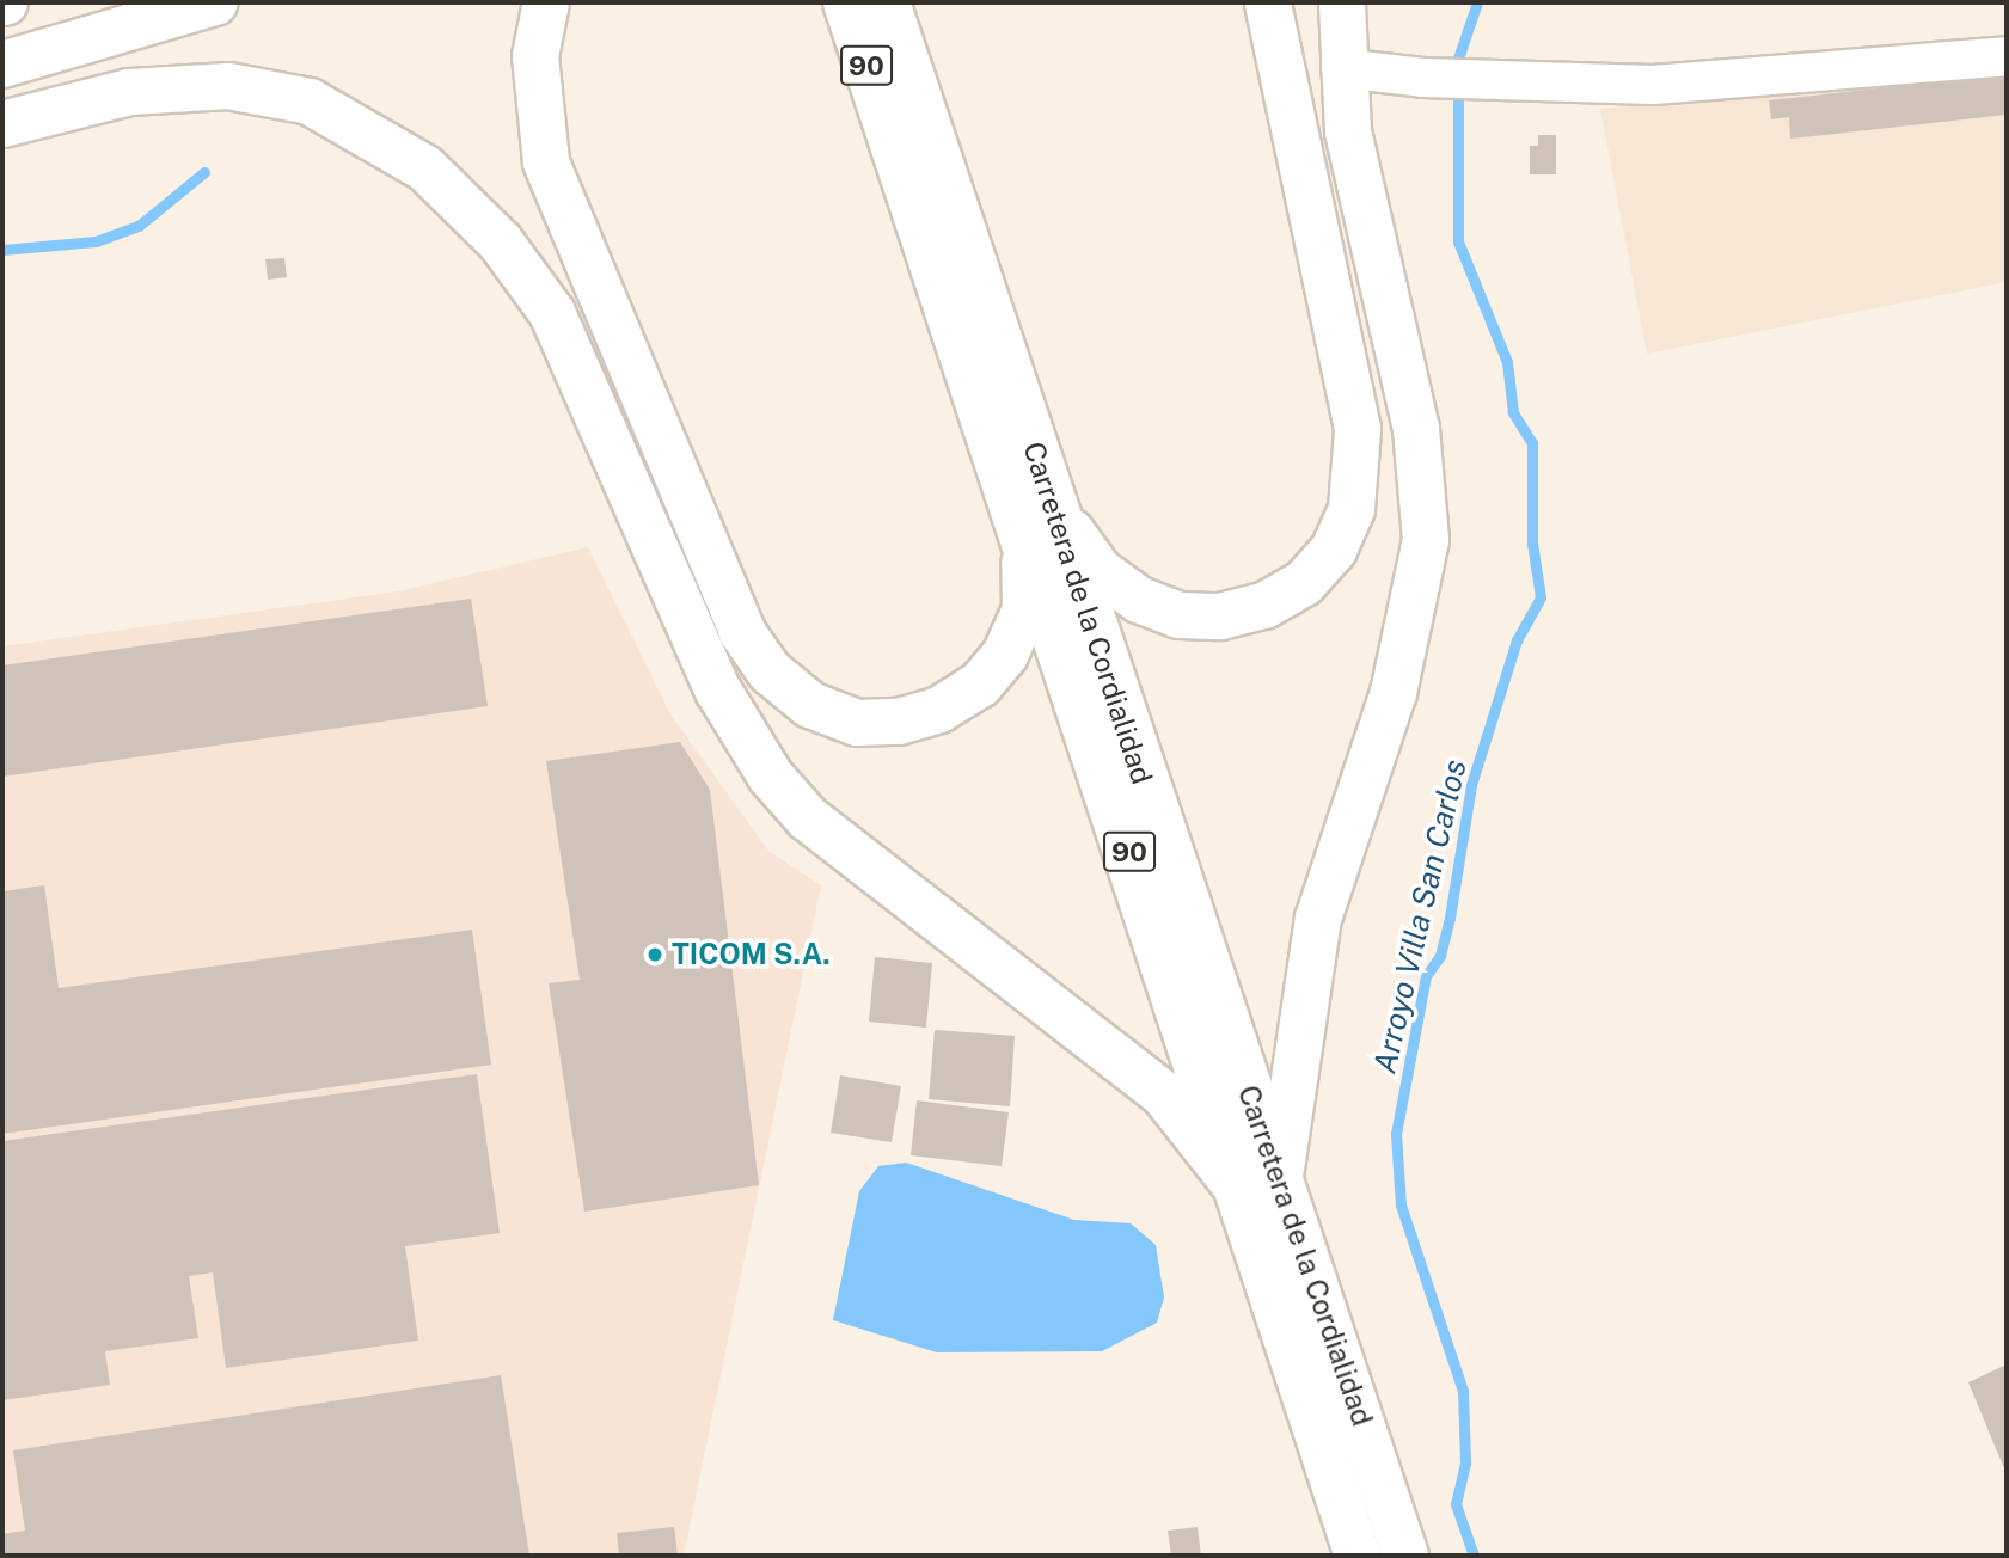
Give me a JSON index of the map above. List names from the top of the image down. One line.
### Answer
{"streets":{"highway":["90","Carretera de la Cordialidad"]},"water":["Arroyo Villa San Carlos"],"places":["TICOM S.A."]}
